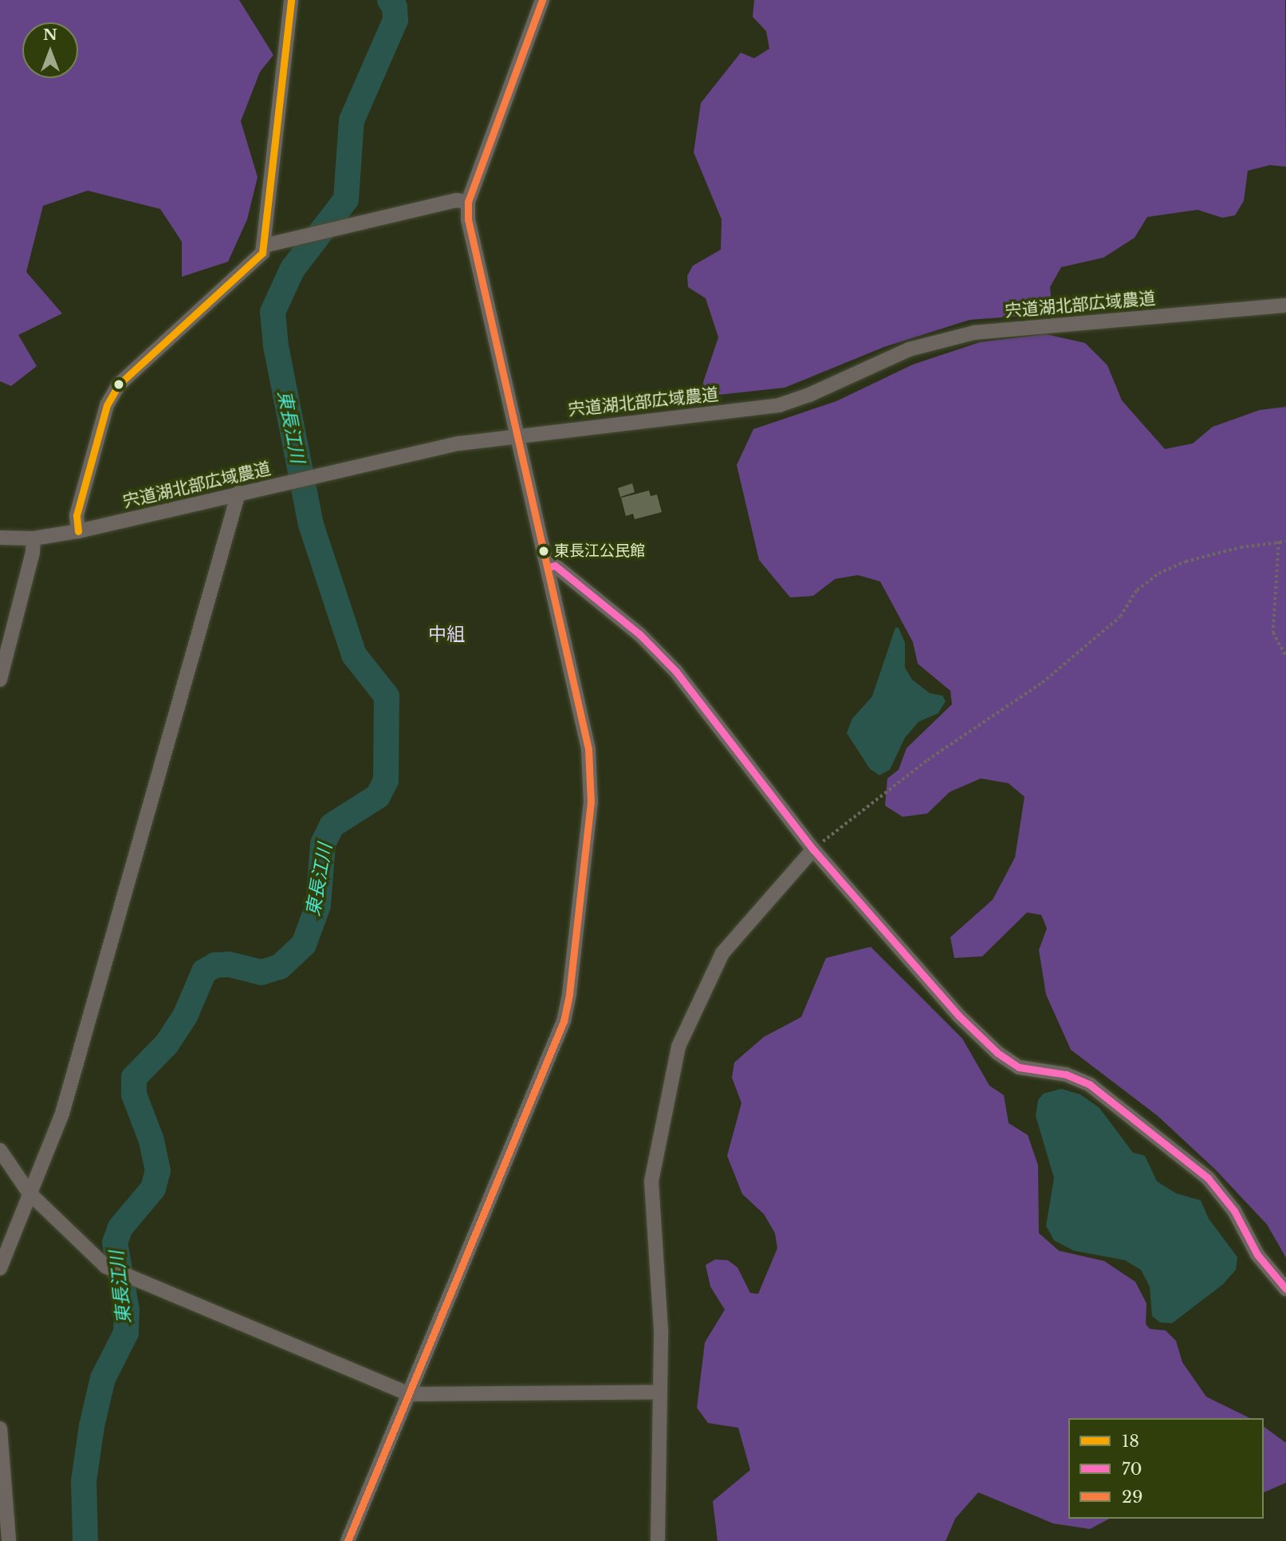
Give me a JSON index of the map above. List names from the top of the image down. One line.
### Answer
{"streets":{"street":["宍道湖北部広域農道"]},"districts":["中組"],"water":["東長江川"],"places":["東長江公民館"],"lines":["transit line 18","transit line 29","transit line 70"],"legend":["18","70","29"],"north":"top"}
